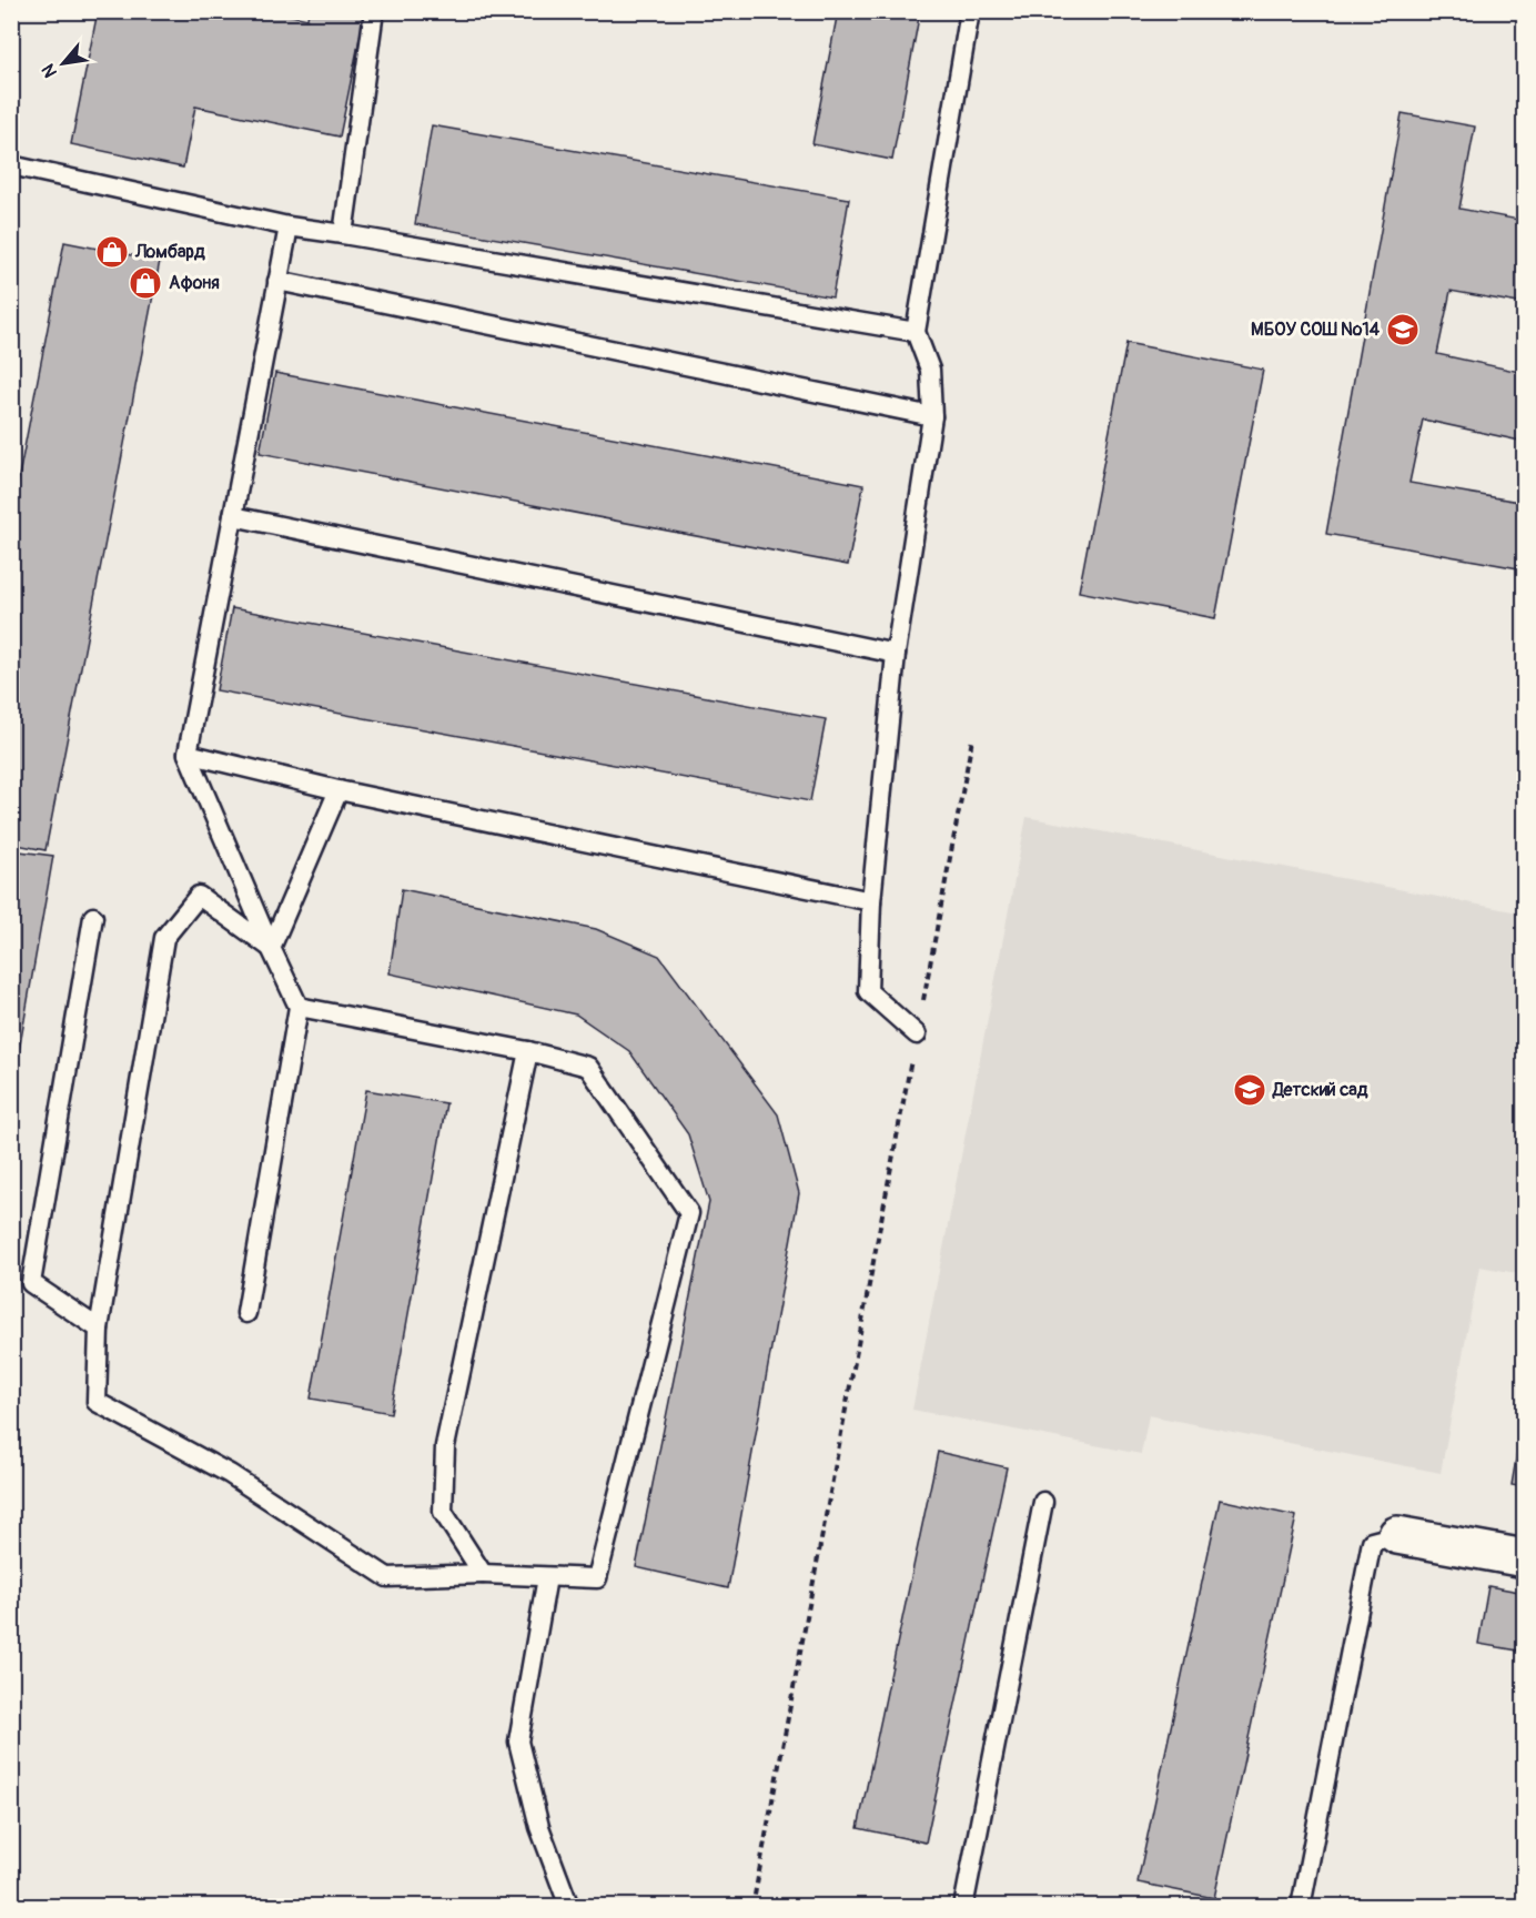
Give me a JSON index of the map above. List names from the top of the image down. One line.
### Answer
{"places":{"shop":["Ломбард","Афоня"],"school or university":["МБОУ СОШ №14","Детский сад"]},"north":"bottom left"}
